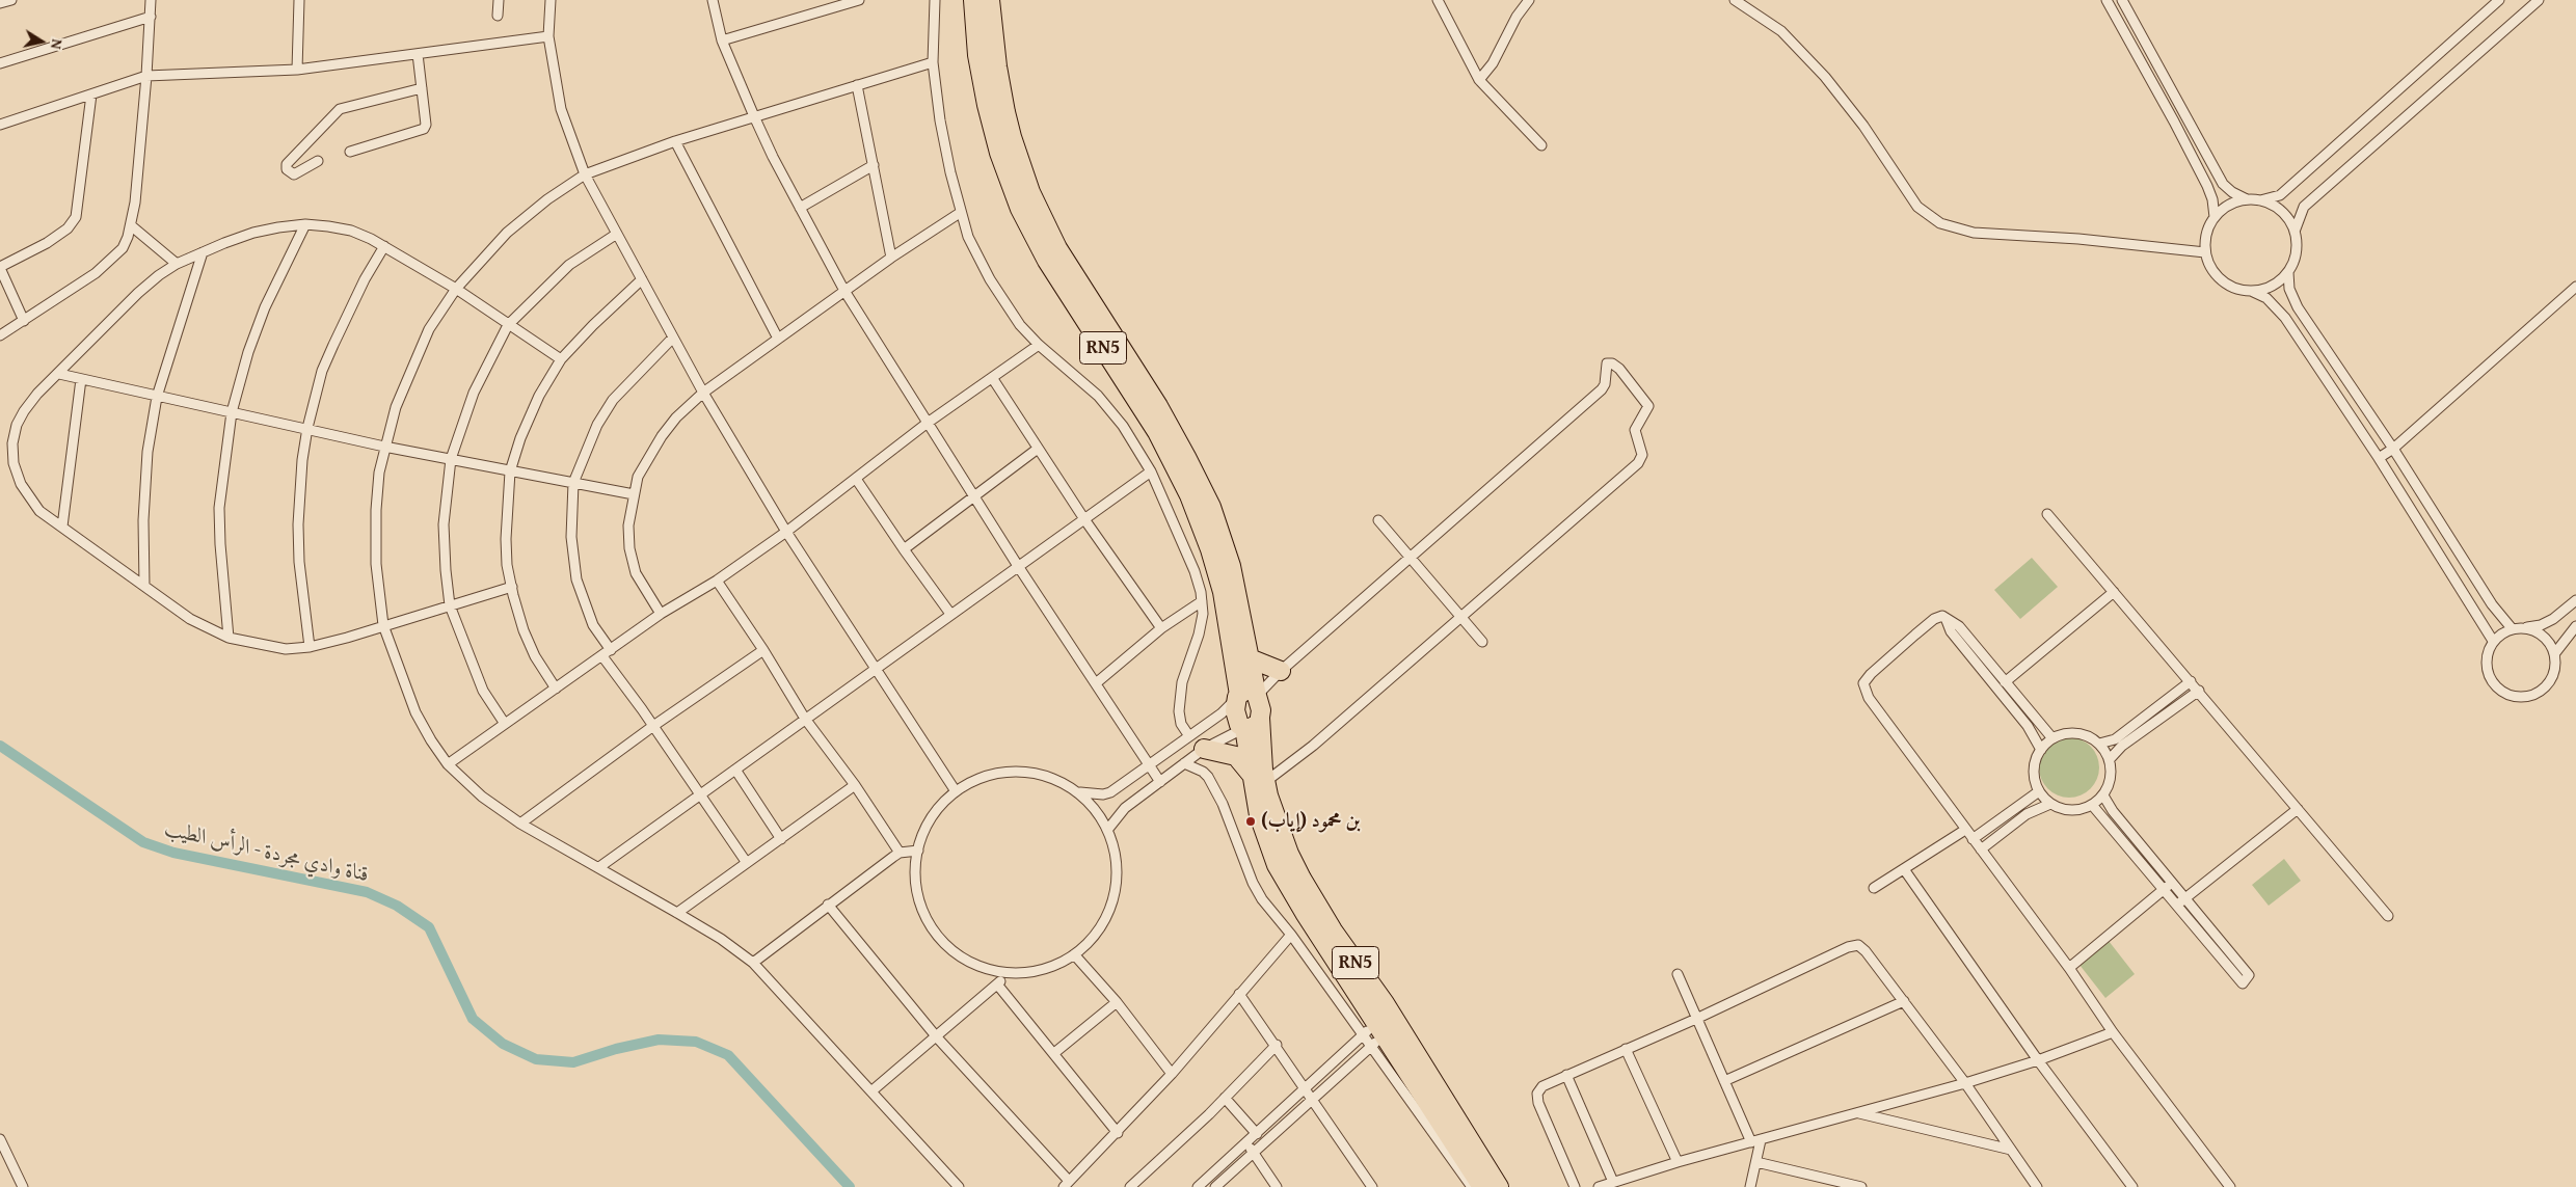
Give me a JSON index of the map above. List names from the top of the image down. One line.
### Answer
{"streets":{"highway":["RN5"]},"water":["قناة وادي مجردة - الرأس الطيب"],"places":["بن محمود (إياب)"],"north":"right"}
